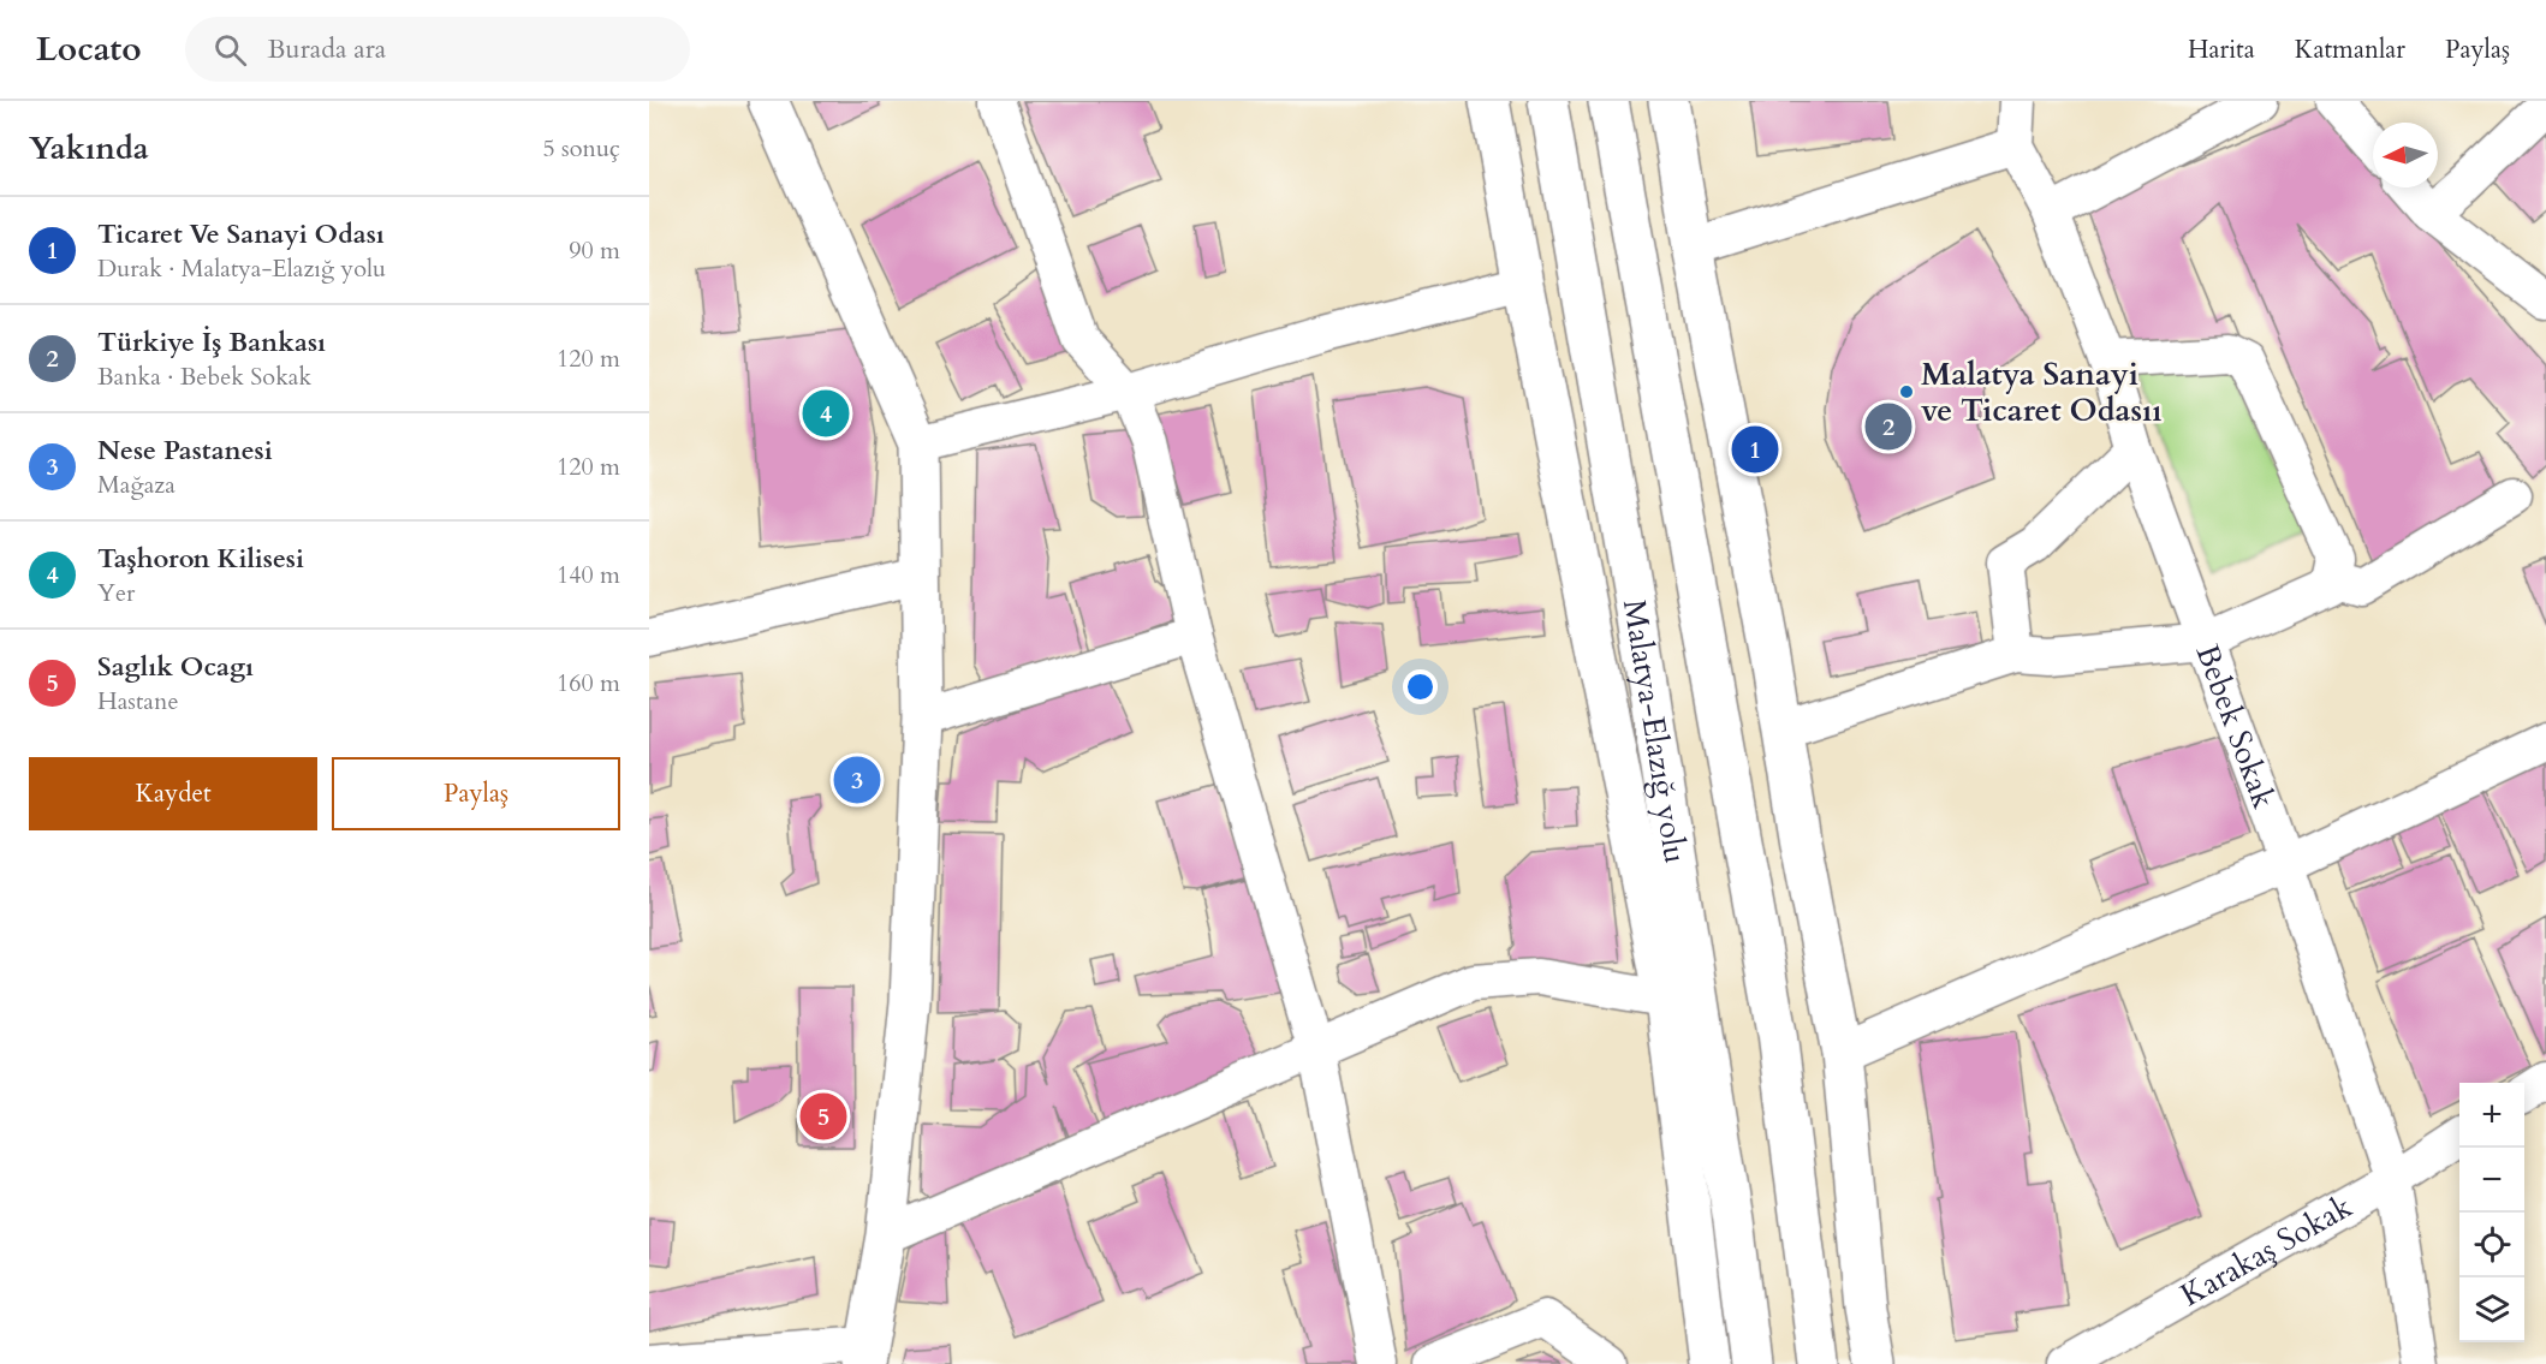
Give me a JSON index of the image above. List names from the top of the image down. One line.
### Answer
{"streets":{"main road":["Malatya-Elazığ yolu"],"street":["Bebek Sokak","Karakaş Sokak"]},"crossings":[["Bebek Sokak","Karakaş Sokak"]],"places":["Malatya Sanayi ve Ticaret Odasıı"],"north":"left","page":{"header":"Locato","search":"Burada ara","nav":["Harita","Katmanlar","Paylaş"],"heading":["Yakında","5 sonuç"],"list":[{"mark":"1","name":"Ticaret Ve Sanayi Odası","note":"Durak · Malatya-Elazığ yolu","value":"90 m"},{"mark":"2","name":"Türkiye İş Bankası","note":"Banka · Bebek Sokak","value":"120 m"},{"mark":"3","name":"Nese Pastanesi","note":"Mağaza","value":"120 m"},{"mark":"4","name":"Taşhoron Kilisesi","note":"Yer","value":"140 m"},{"mark":"5","name":"Saglık Ocagı","note":"Hastane","value":"160 m"}],"pins":["4","2","1","3","5"],"buttons":["Kaydet","Paylaş"],"map_buttons":["+","−"]}}
